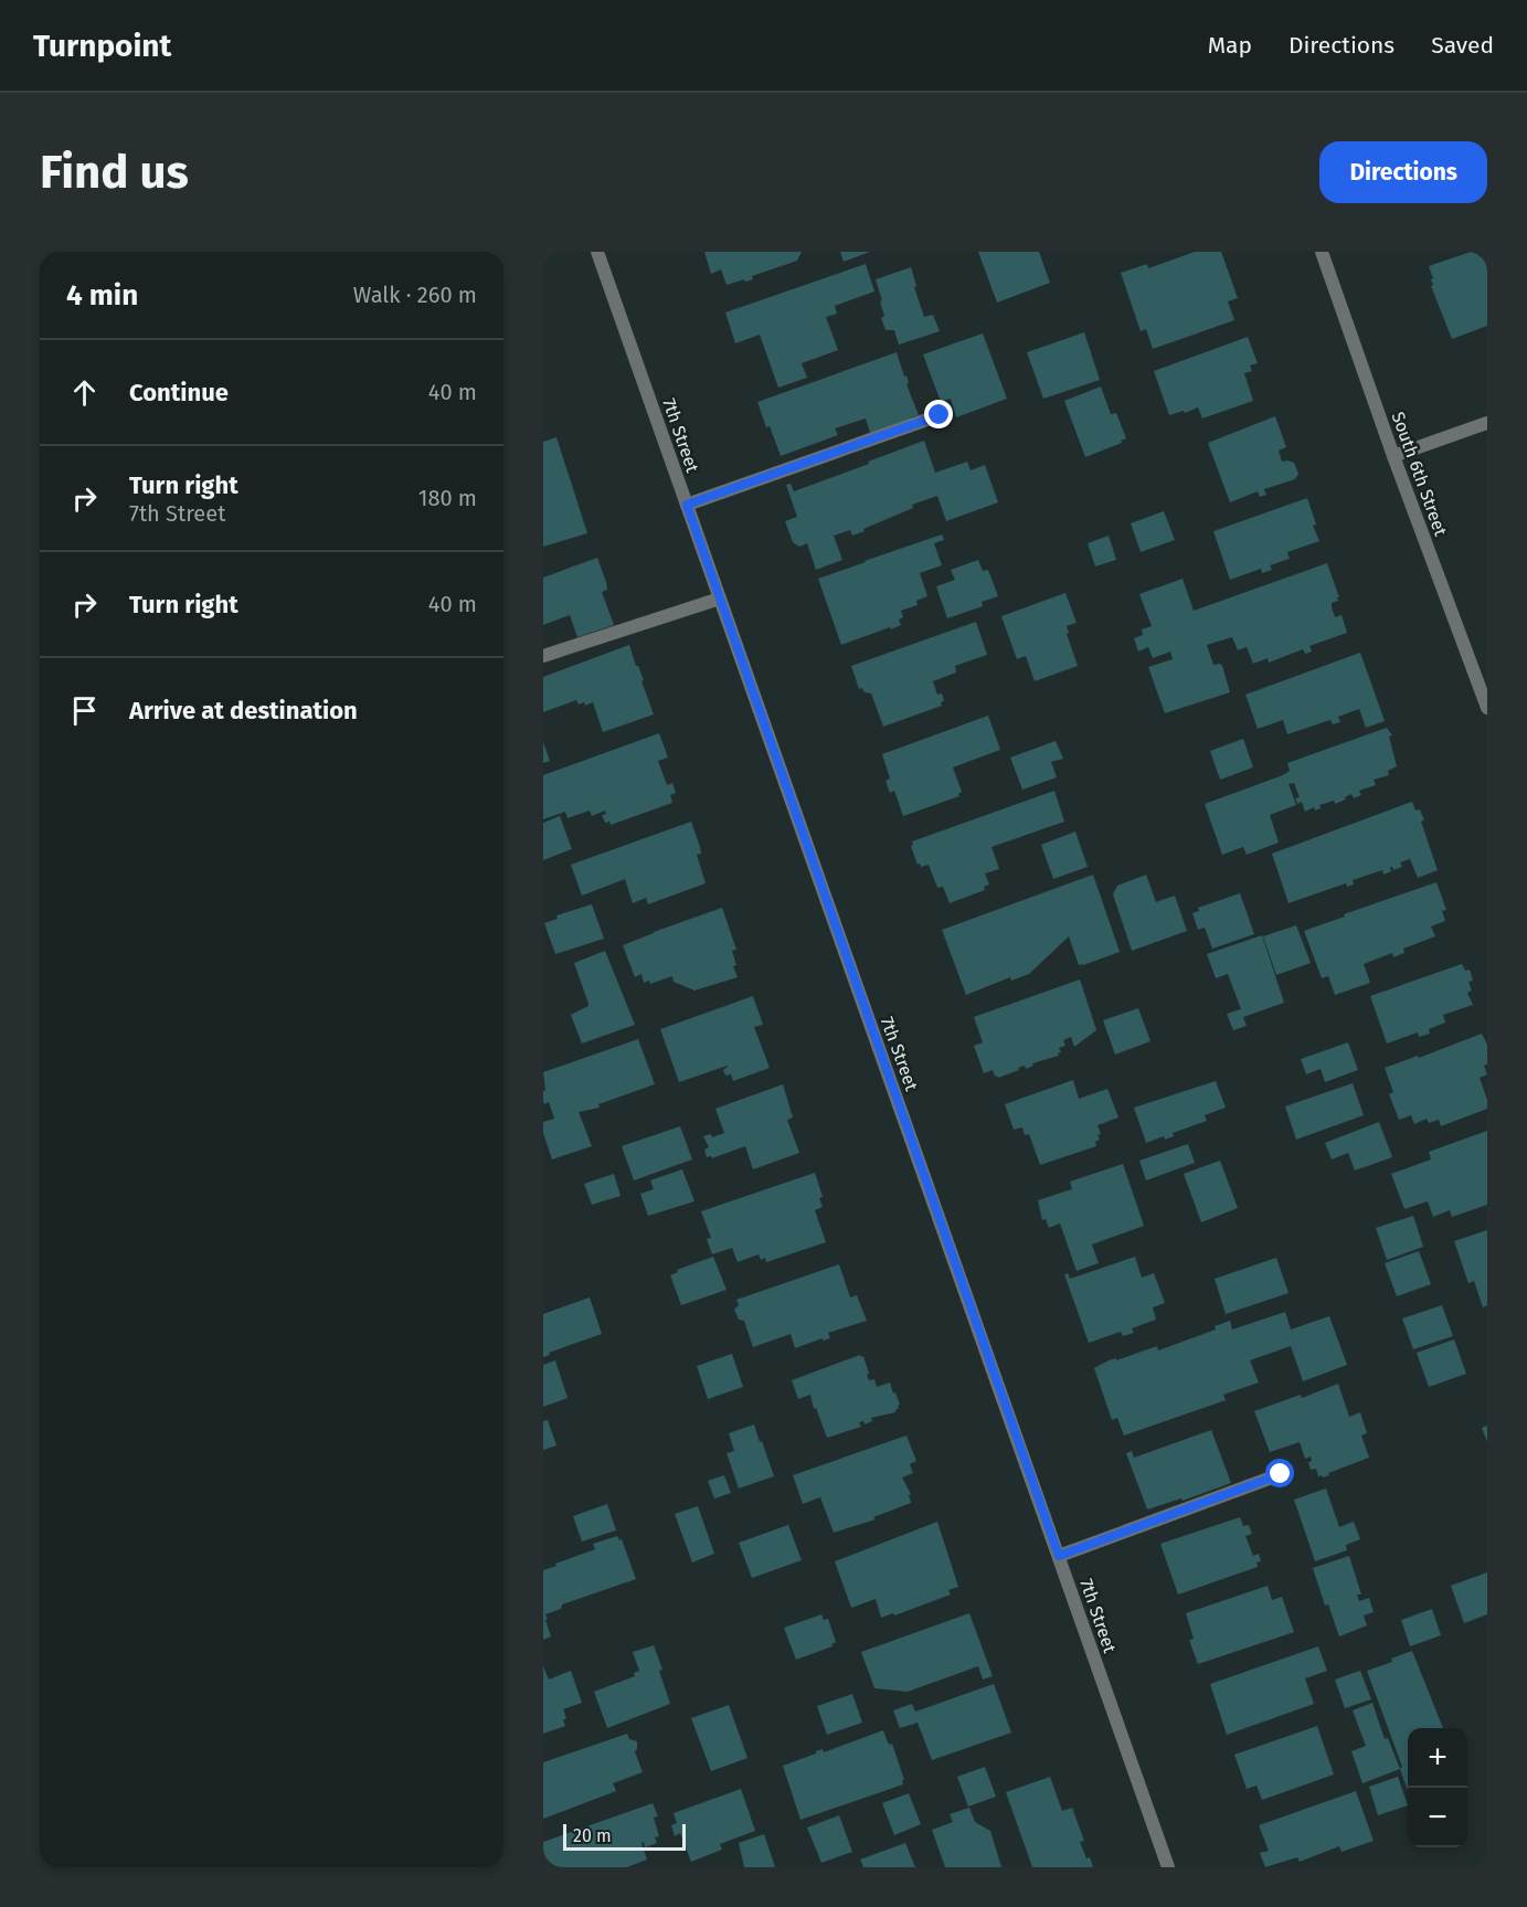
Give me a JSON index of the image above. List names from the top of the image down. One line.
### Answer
{"streets":{"street":["7th Street","South 6th Street"]},"scale_bar":"20 m","page":{"header":"Turnpoint","nav":["Map","Directions","Saved"],"buttons":"Directions","title":"Find us","heading":["4 min","Walk · 260 m"],"list":[["Continue","40 m"],["Turn right","7th Street","180 m"],["Turn right","40 m"],"Arrive at destination"],"map_buttons":["+","−"],"scale":"20 m"}}
